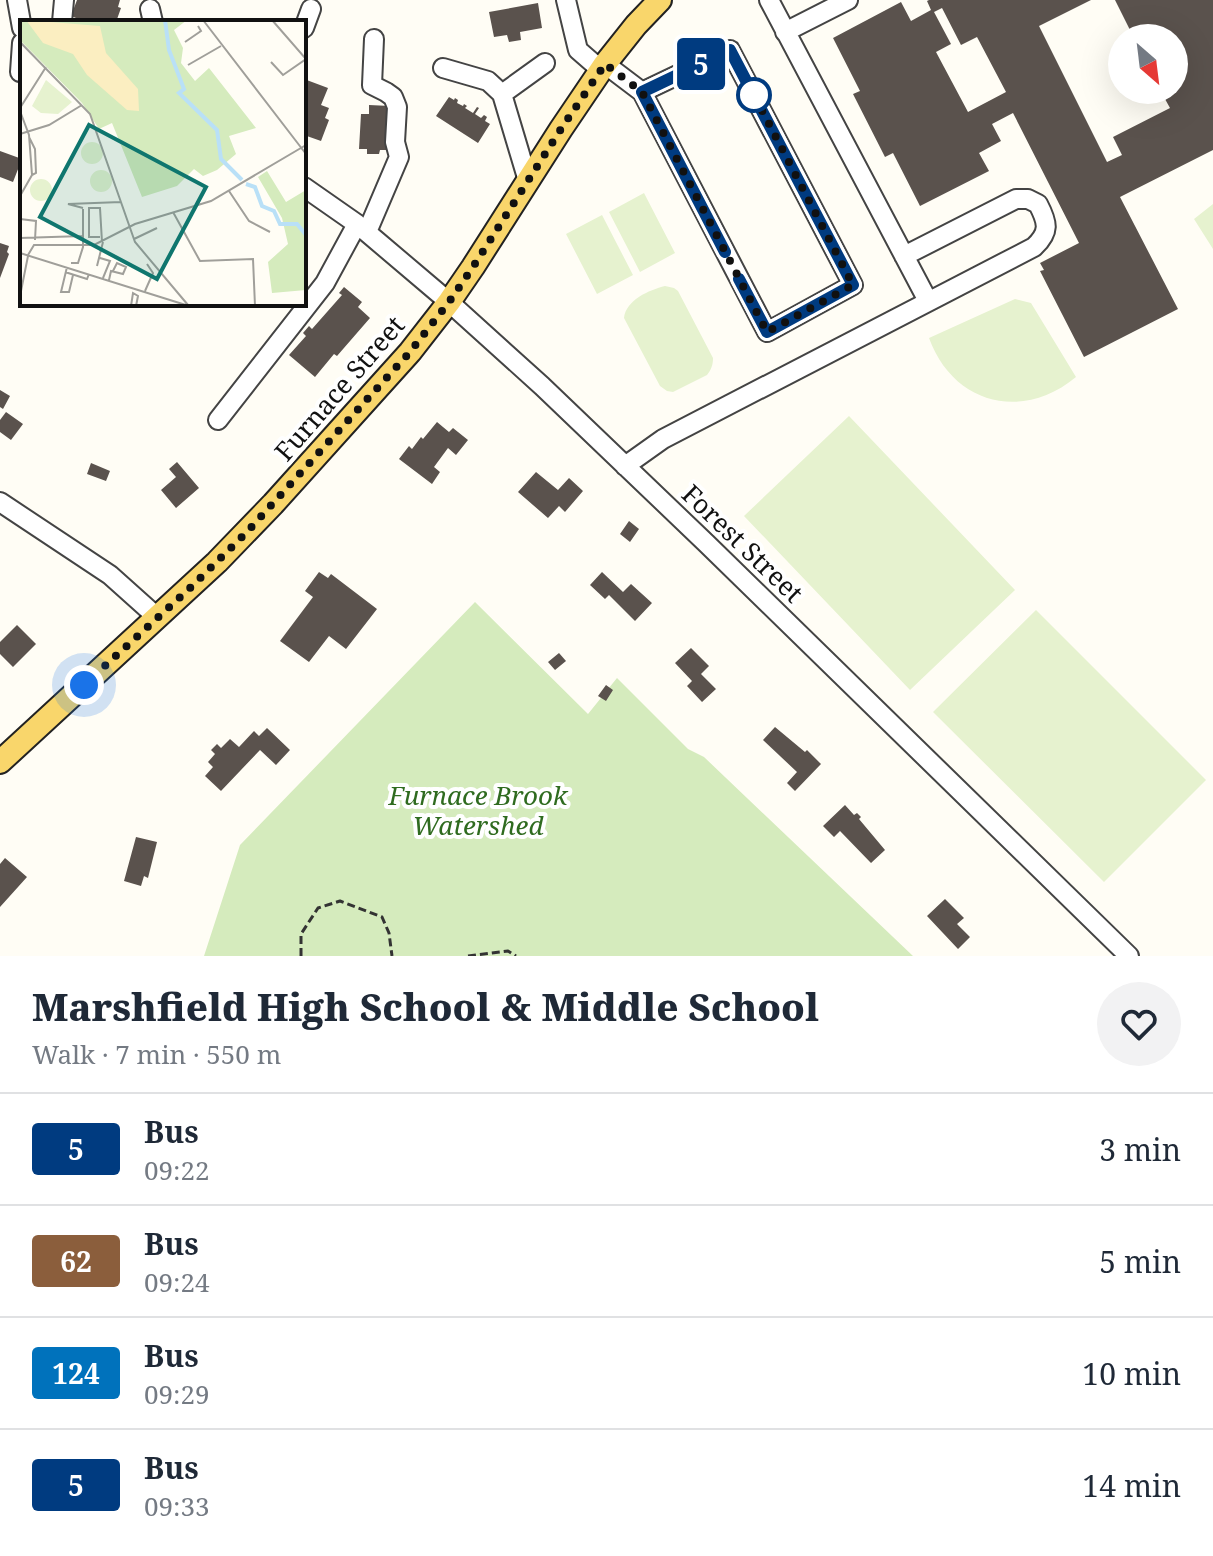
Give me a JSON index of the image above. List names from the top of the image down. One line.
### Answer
{"streets":{"main road":["Furnace Street"],"street":["Forest Street"]},"crossings":[["Furnace Street","Forest Street"]],"parks":["Furnace Brook Watershed"],"lines":["bus line 5"],"north":"bottom right","page":{"on_map":"5","heading":["Marshfield High School & Middle School","Walk · 7 min · 550 m"],"list":[{"mark":"5","name":"Bus","note":"09:22","value":"3 min"},{"mark":"62","name":"Bus","note":"09:24","value":"5 min"},{"mark":"124","name":"Bus","note":"09:29","value":"10 min"},{"mark":"5","name":"Bus","note":"09:33","value":"14 min"}]}}
